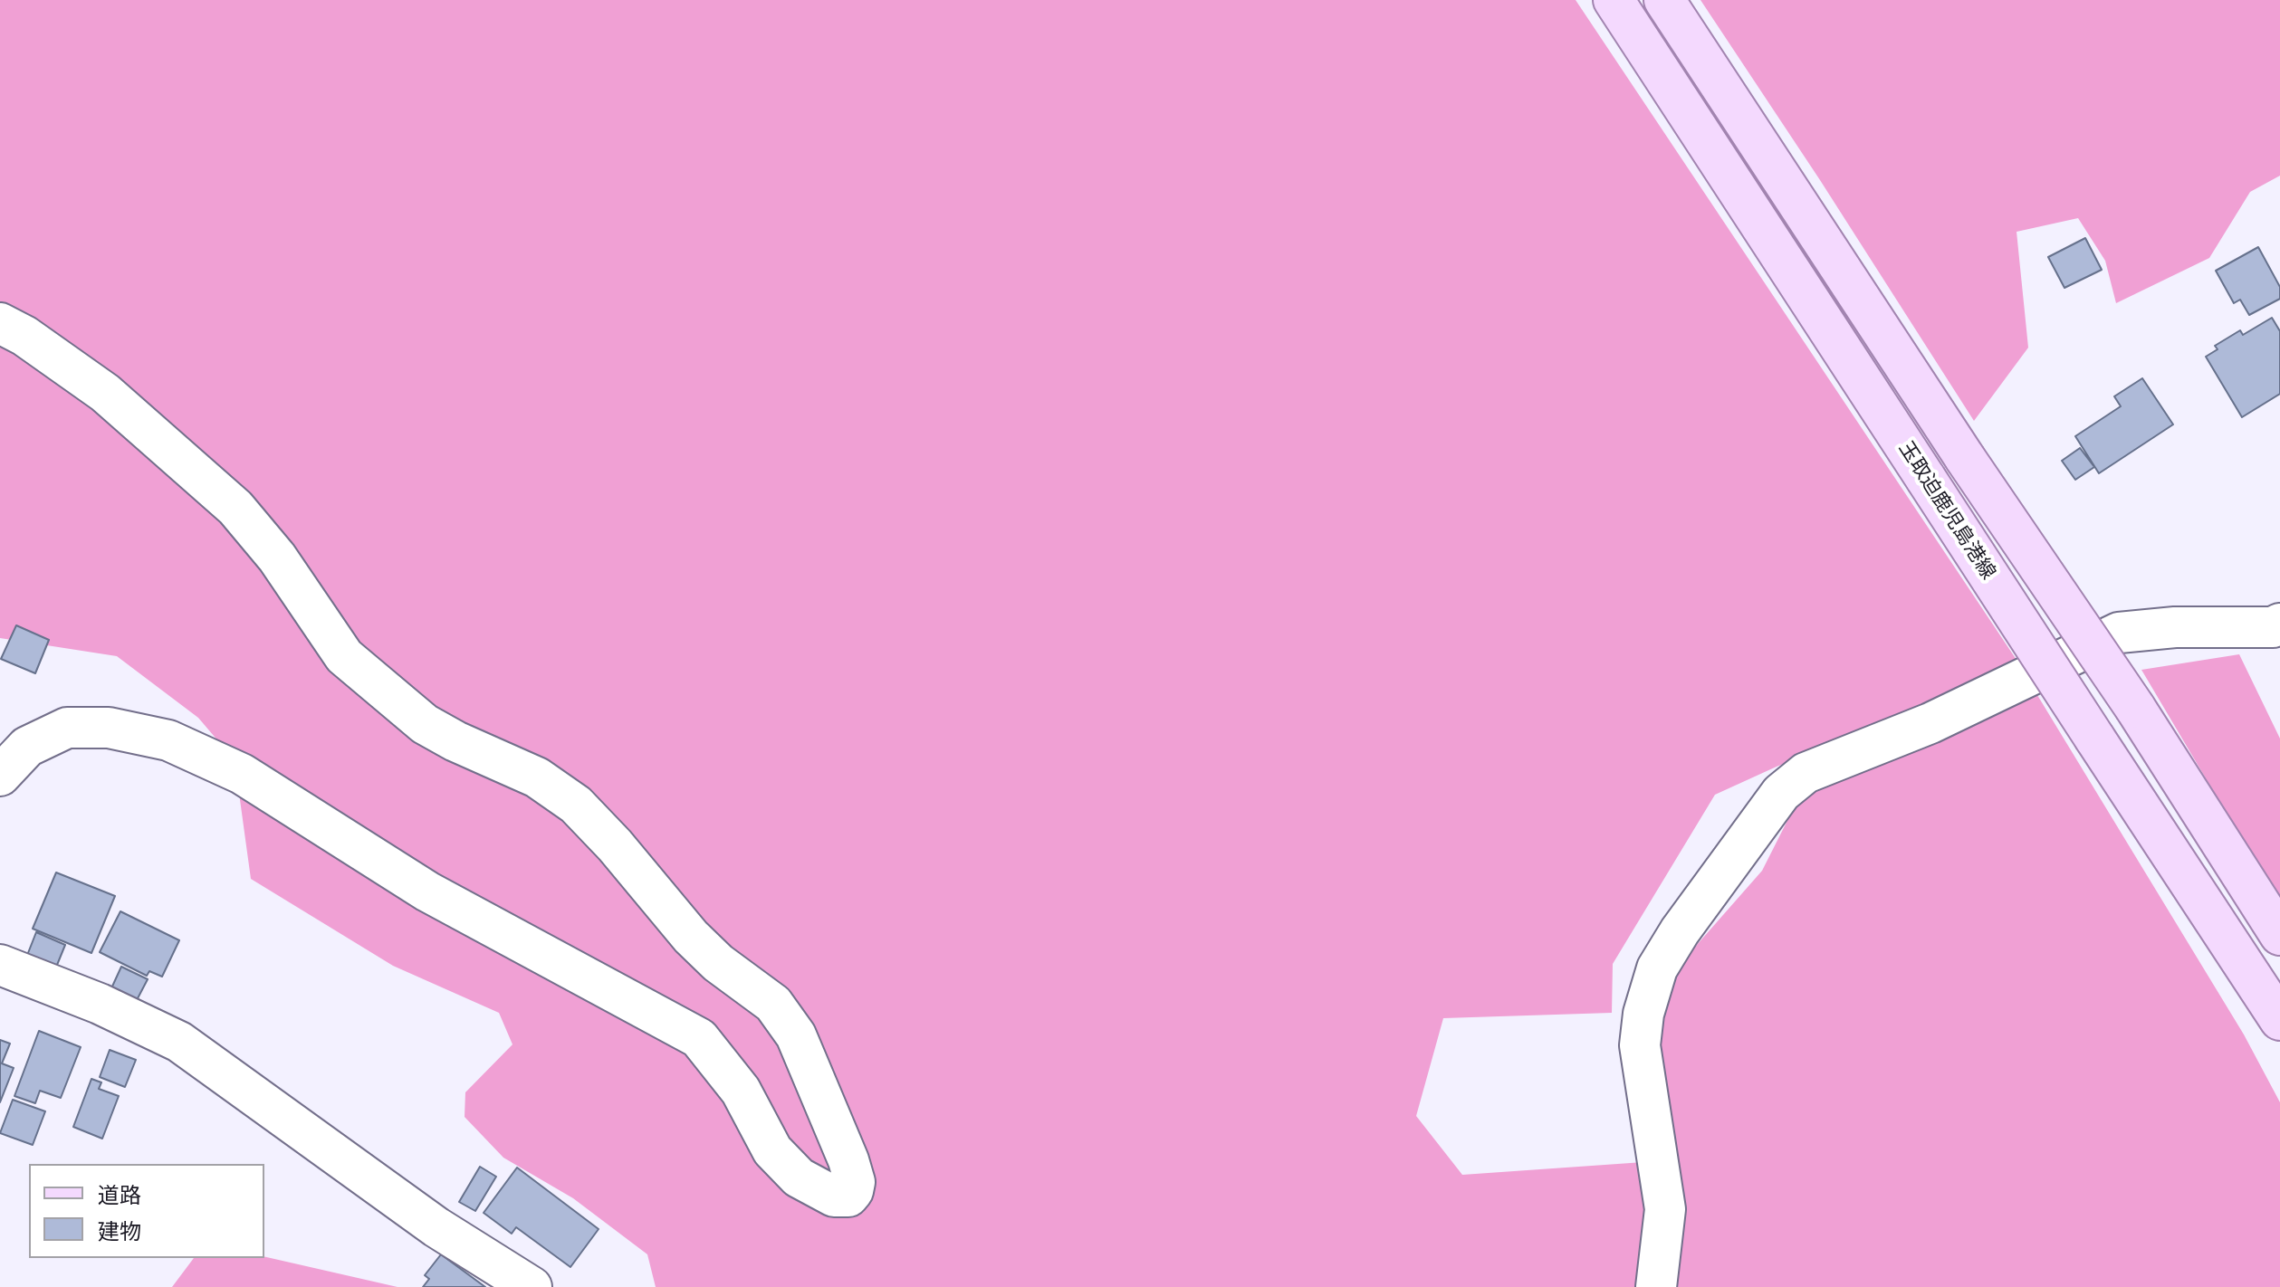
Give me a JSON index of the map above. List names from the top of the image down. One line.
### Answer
{"streets":{"main road":["玉取迫鹿児島港線"]},"legend":["道路","建物"]}
